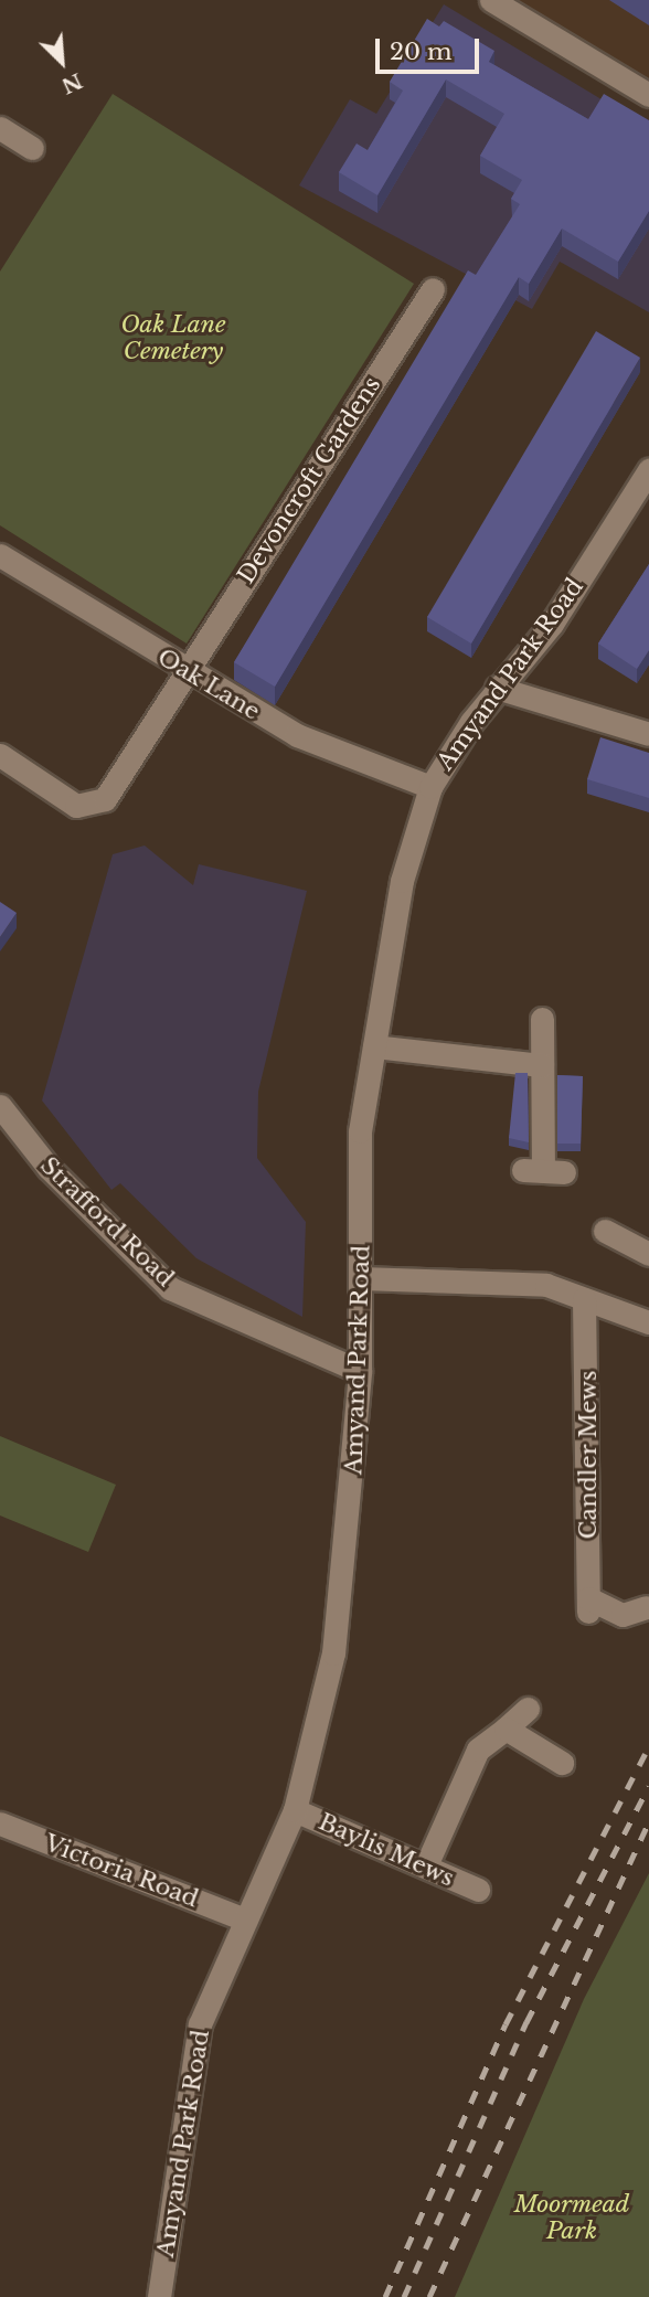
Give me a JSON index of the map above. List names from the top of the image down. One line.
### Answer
{"streets":{"street":["Devoncroft Gardens","Amyand Park Road","Oak Lane","Strafford Road","Candler Mews","Baylis Mews","Victoria Road"]},"crossings":[["Devoncroft Gardens","Oak Lane"],["Amyand Park Road","Oak Lane"],["Amyand Park Road","Strafford Road"],["Amyand Park Road","Baylis Mews"],["Amyand Park Road","Victoria Road"]],"parks":["Oak Lane Cemetery","Moormead Park"],"scale_bar":"20 m","north":"bottom right"}
